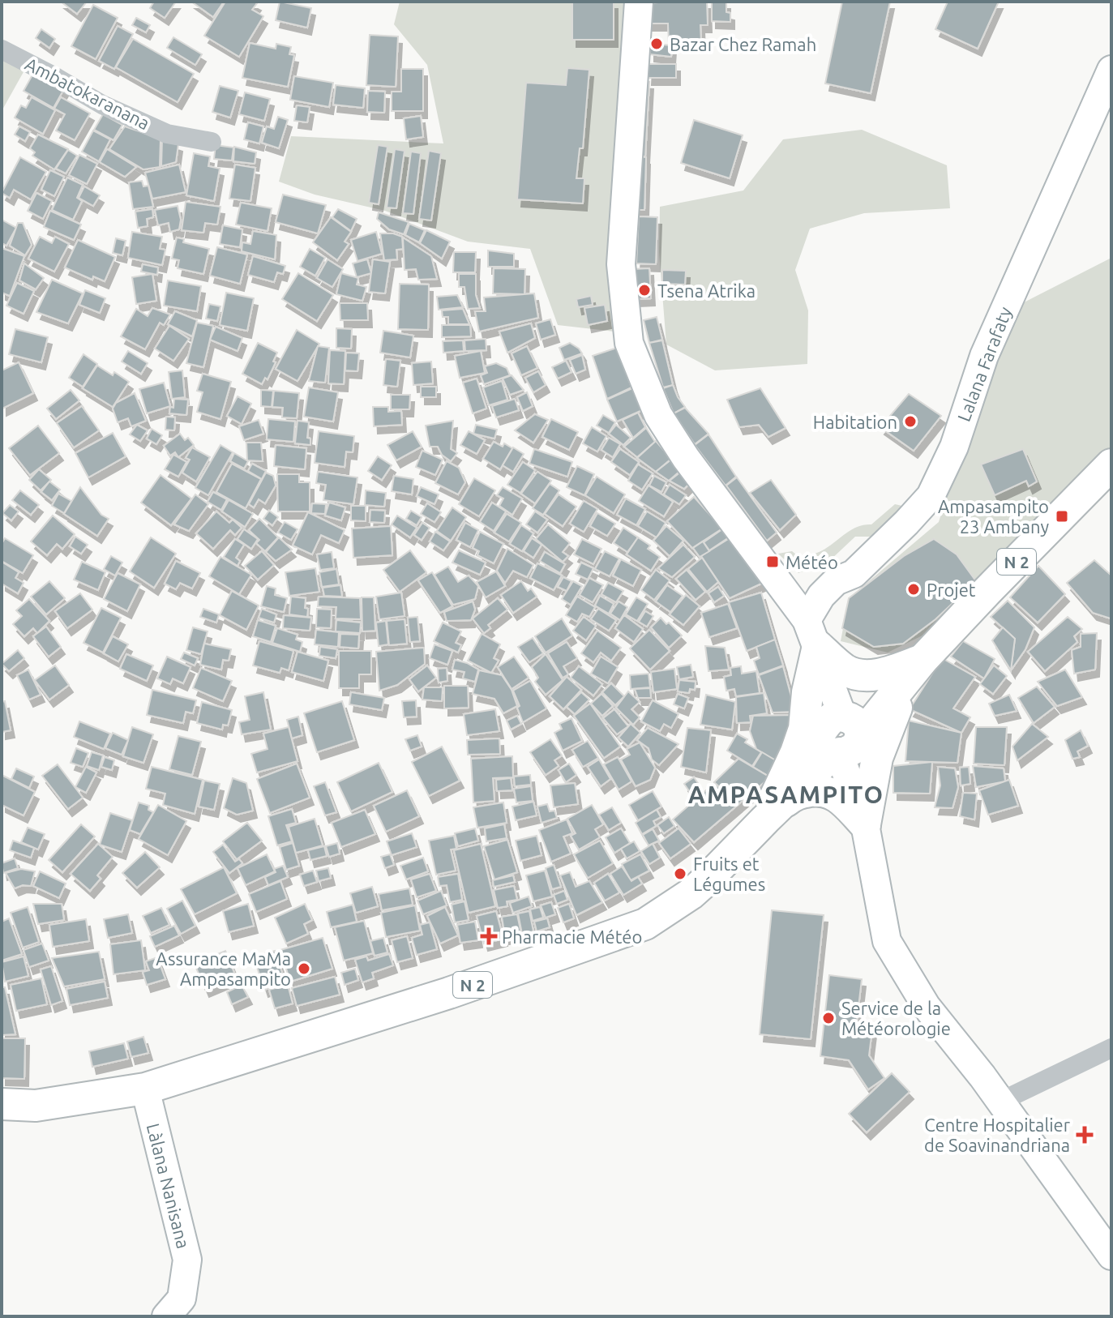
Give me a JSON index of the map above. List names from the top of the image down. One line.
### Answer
{"streets":{"main road":["Lalana Farafaty","N 2","Làlana Nanisana"],"street":["Ambatokaranana"]},"crossings":[["N 2","Làlana Nanisana"]],"districts":["AMPASAMPITO"],"places":{"other":["Bazar Chez Ramah","Tsena Atrika","Habitation","Projet","Fruits et Légumes","Assurance MaMa Ampasampito","Service de la Météorologie"],"transit":["Ampasampito 23 Ambany","Météo"],"health":["Pharmacie Météo","Centre Hospitalier de Soavinandriana"]}}
